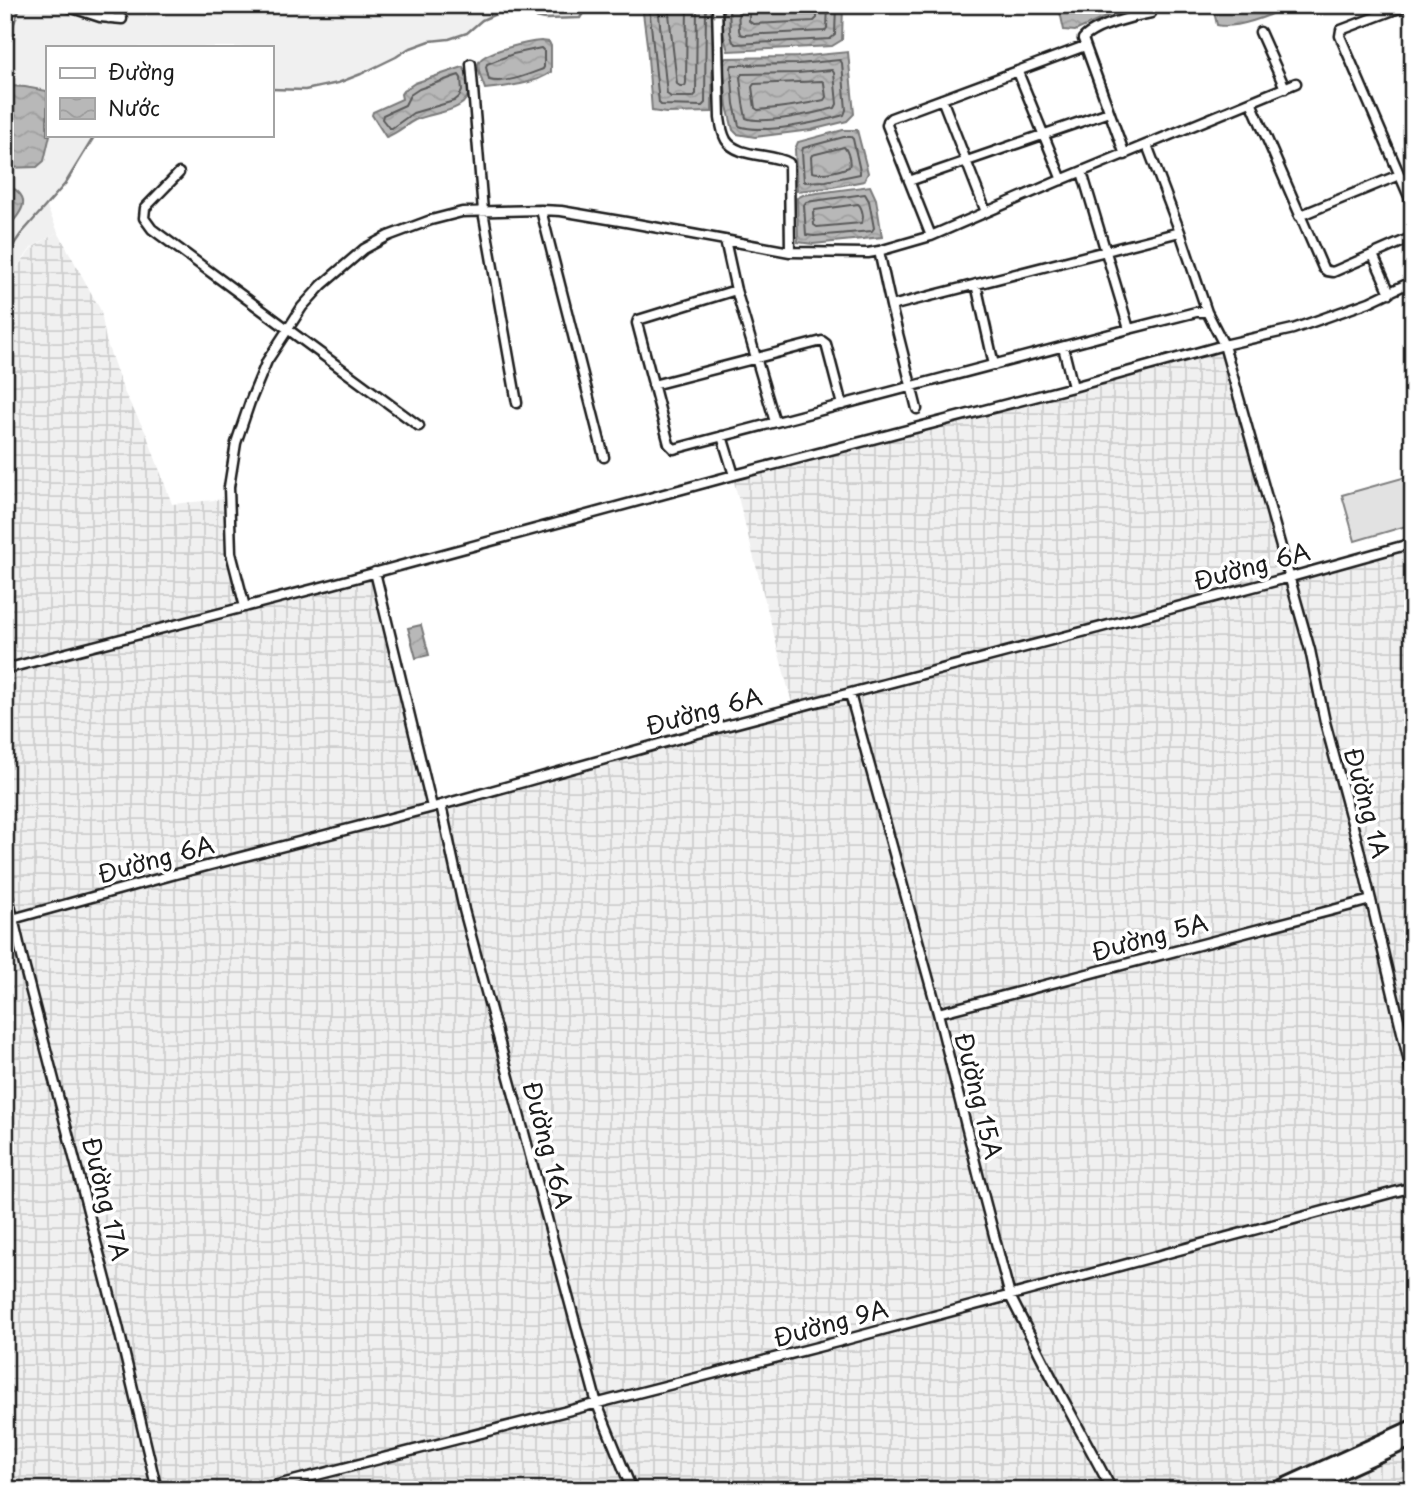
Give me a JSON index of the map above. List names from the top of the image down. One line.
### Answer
{"streets":{"street":["Đường 6A","Đường 1A","Đường 5A","Đường 15A","Đường 16A","Đường 17A","Đường 9A"]},"crossings":[["Đường 6A","Đường 1A"],["Đường 6A","Đường 15A"],["Đường 6A","Đường 16A"],["Đường 6A","Đường 17A"],["Đường 1A","Đường 5A"],["Đường 5A","Đường 15A"],["Đường 15A","Đường 9A"],["Đường 16A","Đường 9A"]],"legend":["Đường","Nước"]}
